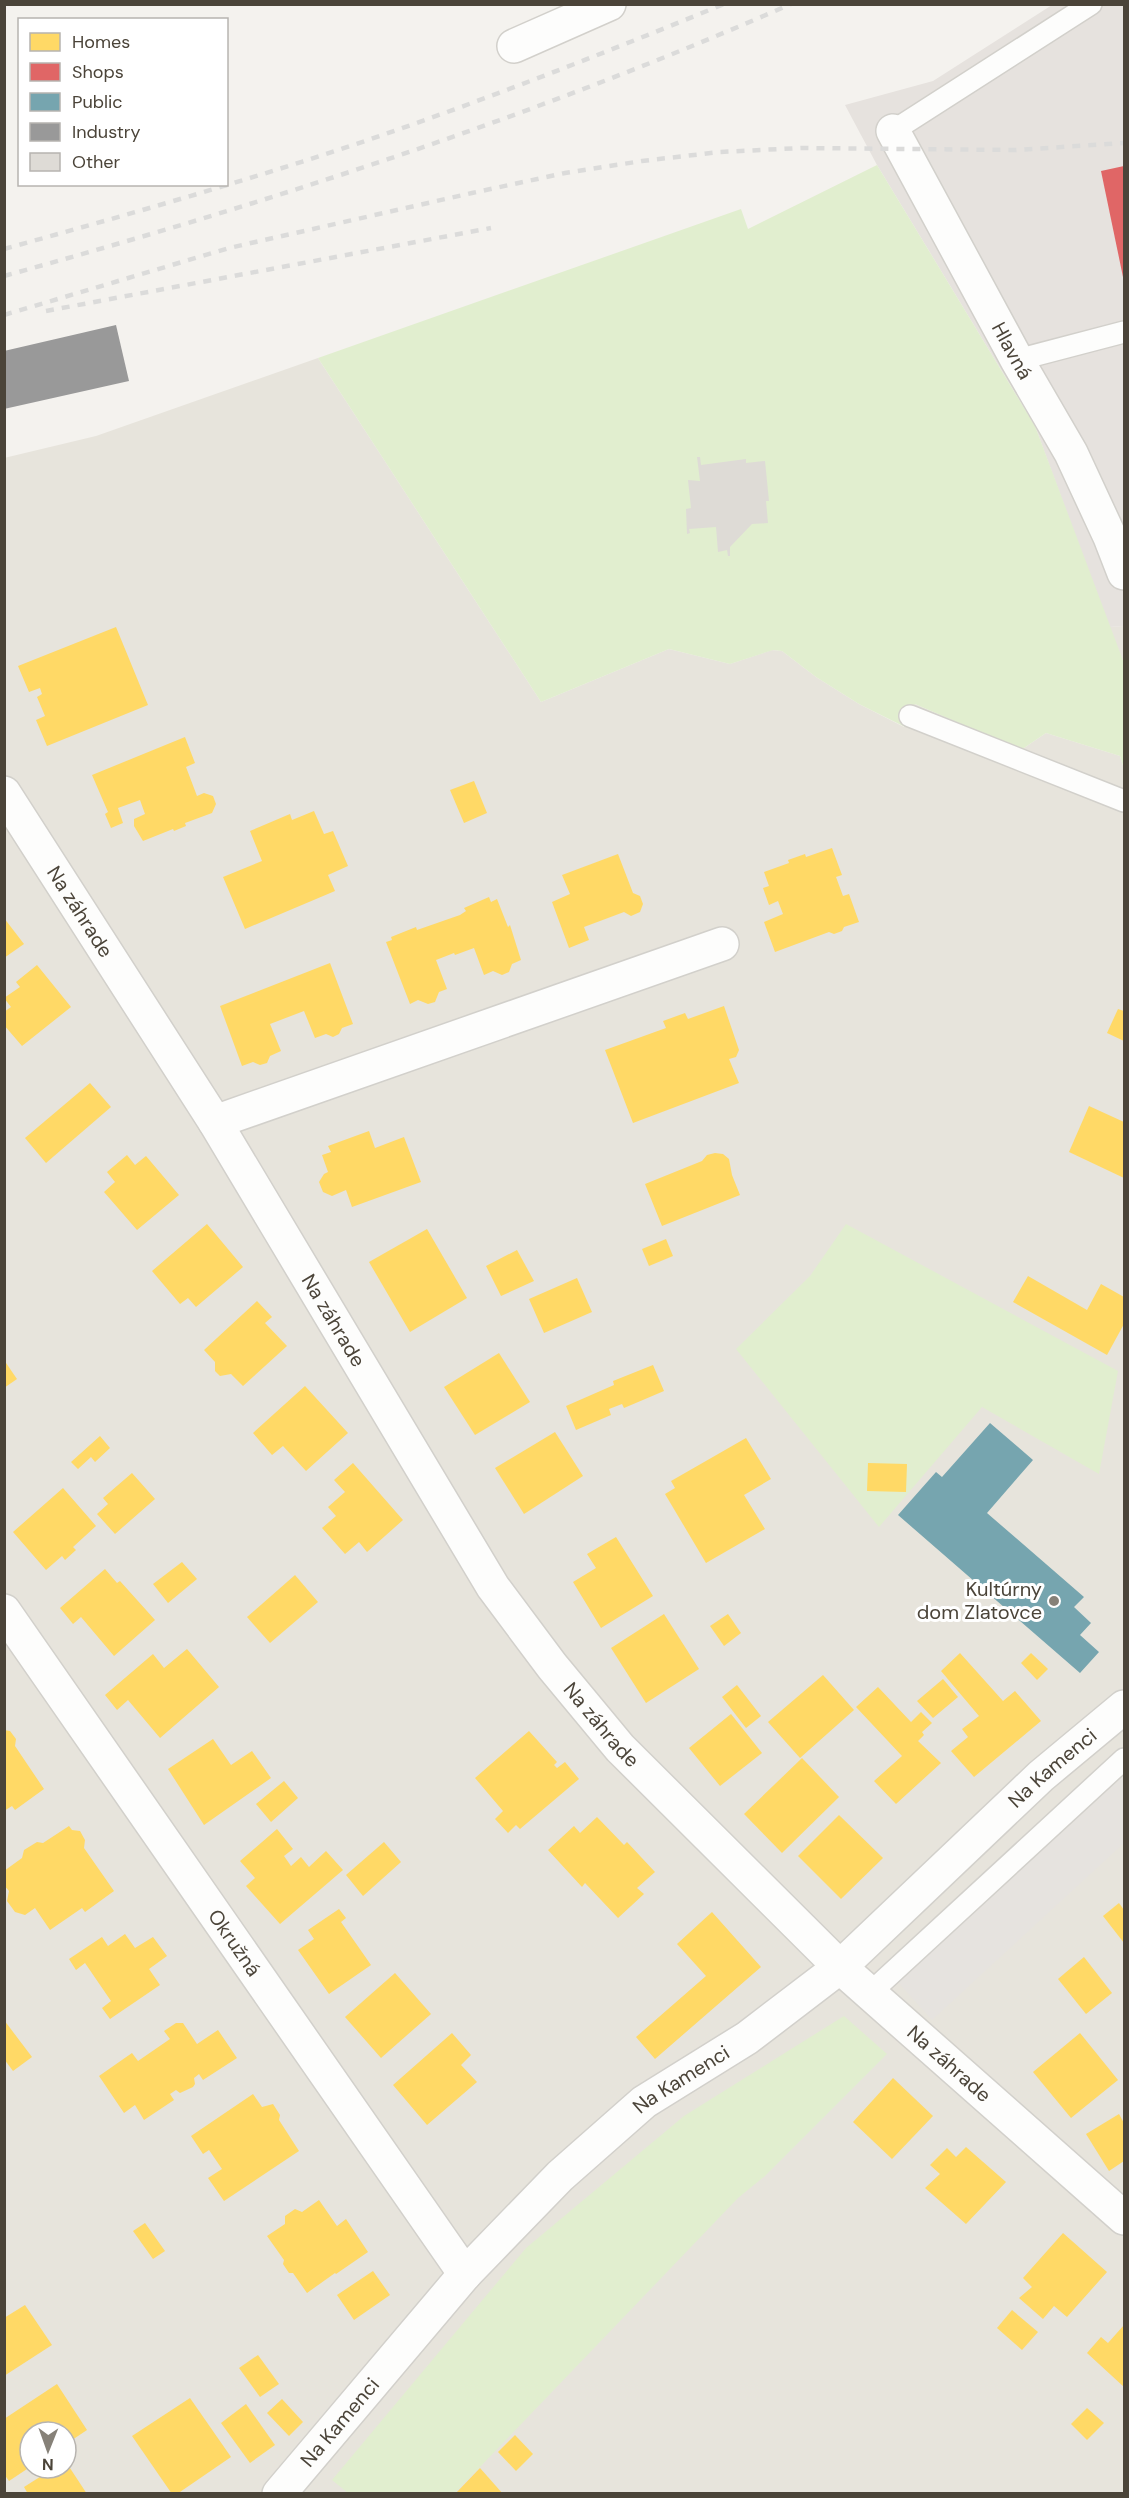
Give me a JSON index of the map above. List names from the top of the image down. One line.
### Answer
{"streets":{"street":["Hlavná","Na záhrade","Na Kamenci","Okružná"]},"crossings":[["Na záhrade","Na Kamenci"],["Na Kamenci","Okružná"]],"places":["Kultúrny dom Zlatovce"],"legend":["Homes","Shops","Public","Industry","Other"],"north":"bottom"}
